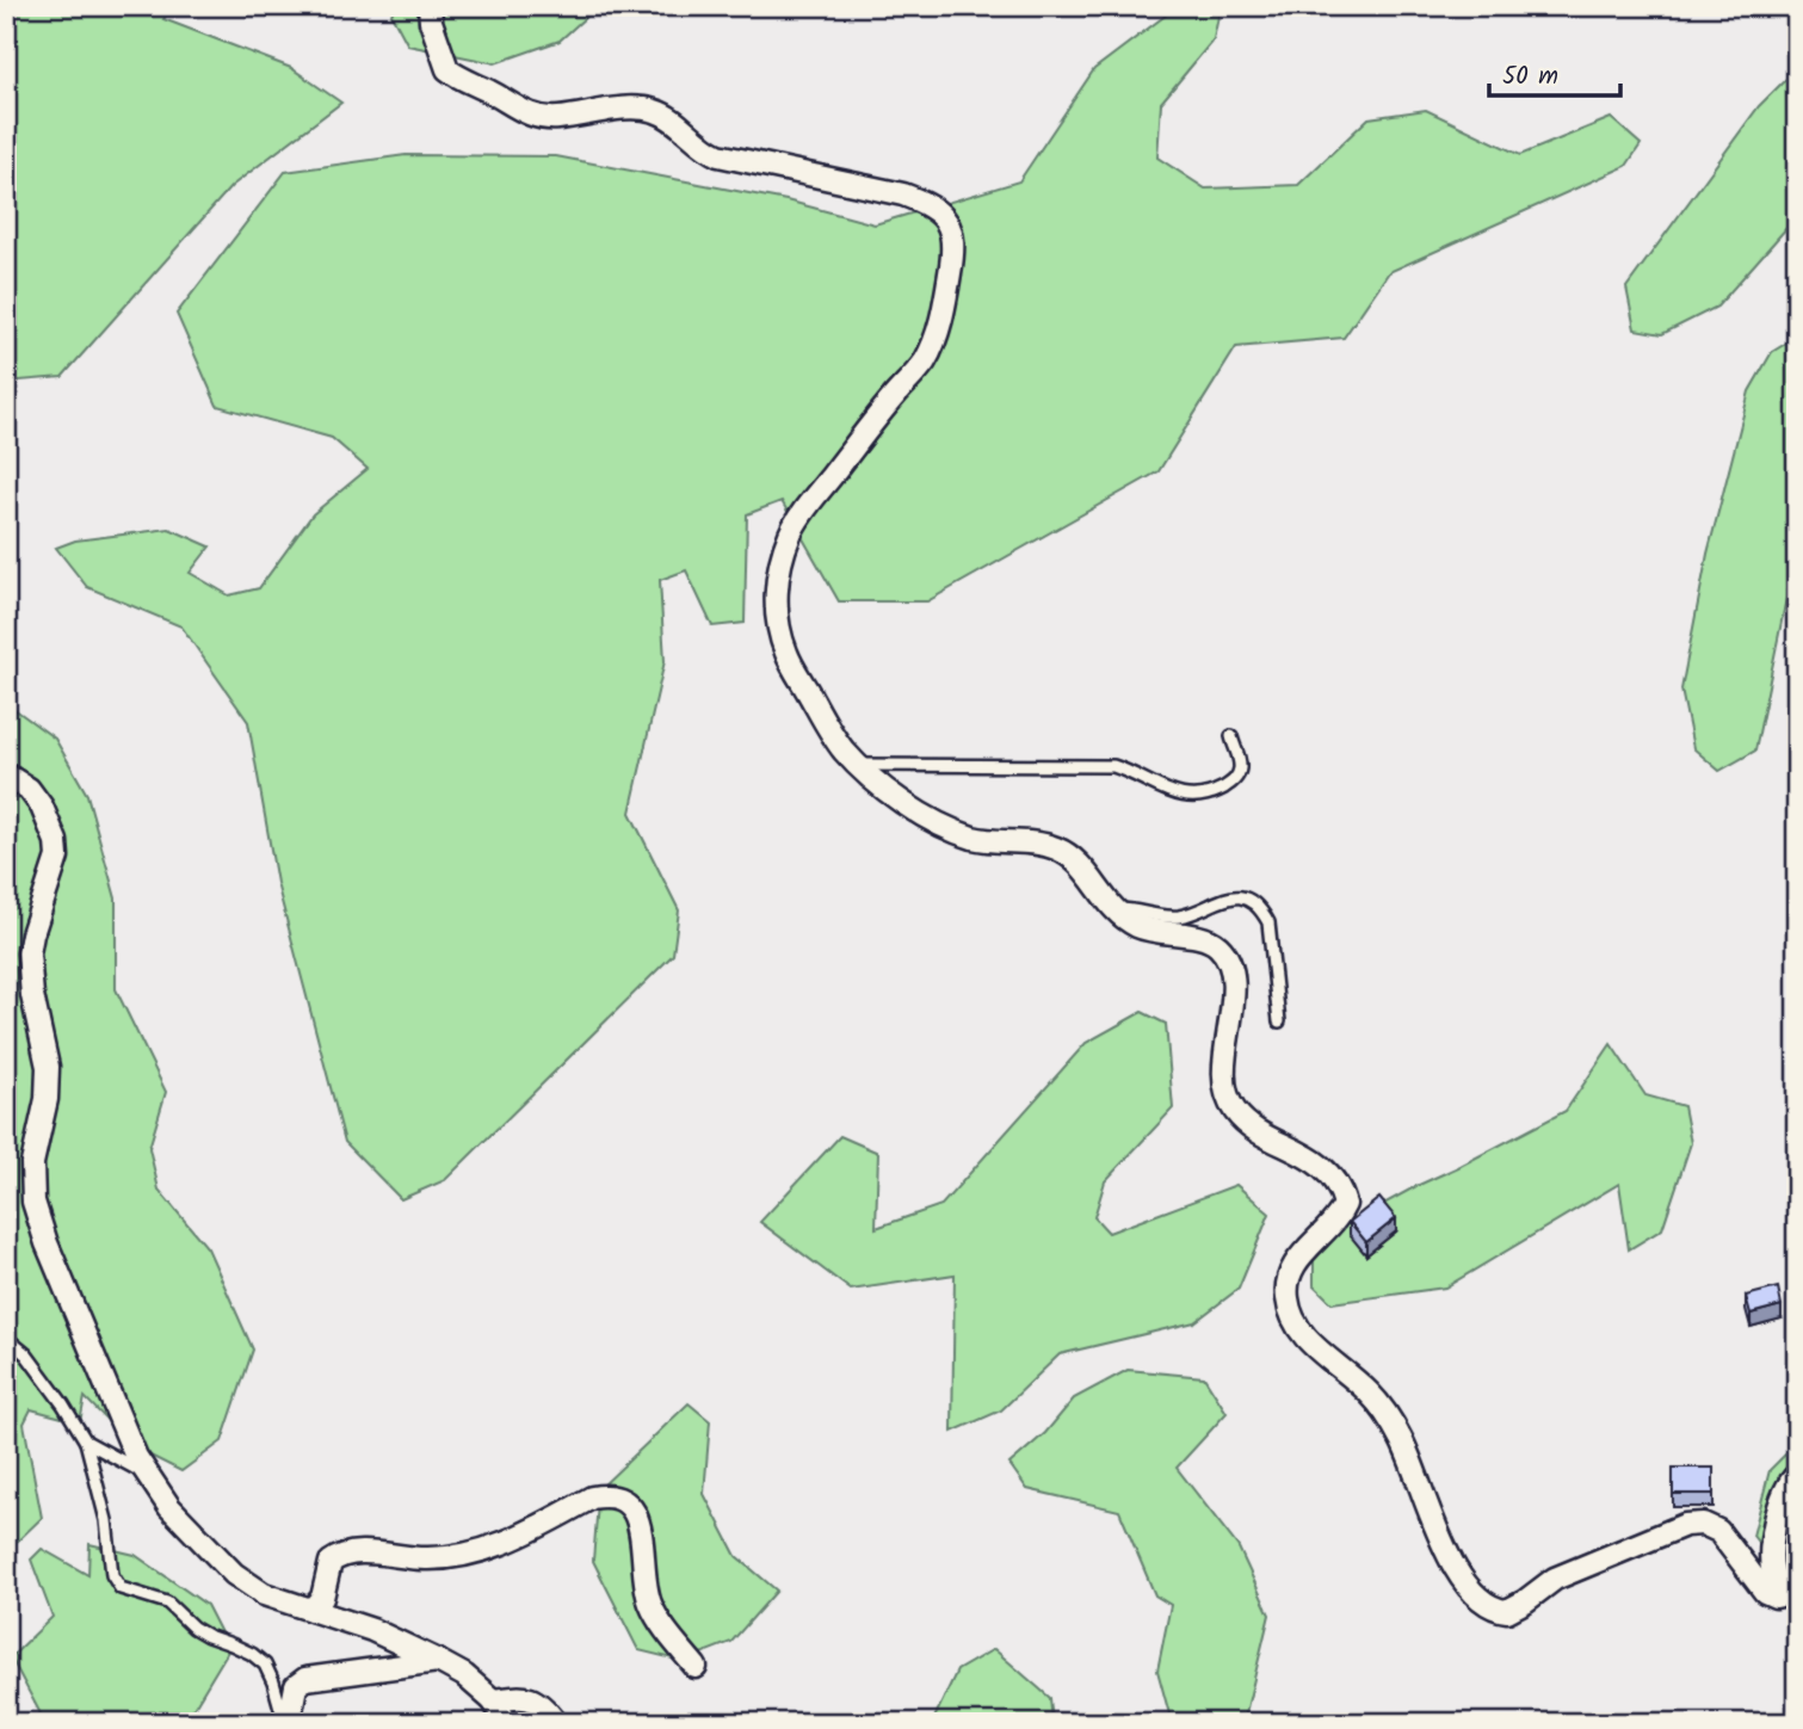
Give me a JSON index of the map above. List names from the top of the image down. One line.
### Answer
{"scale_bar":"50 m"}
